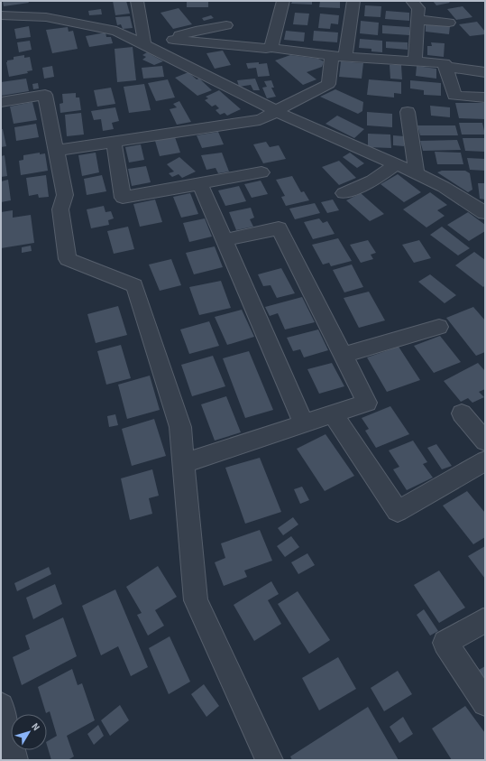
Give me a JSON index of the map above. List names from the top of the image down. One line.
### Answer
{"north":"top right"}
